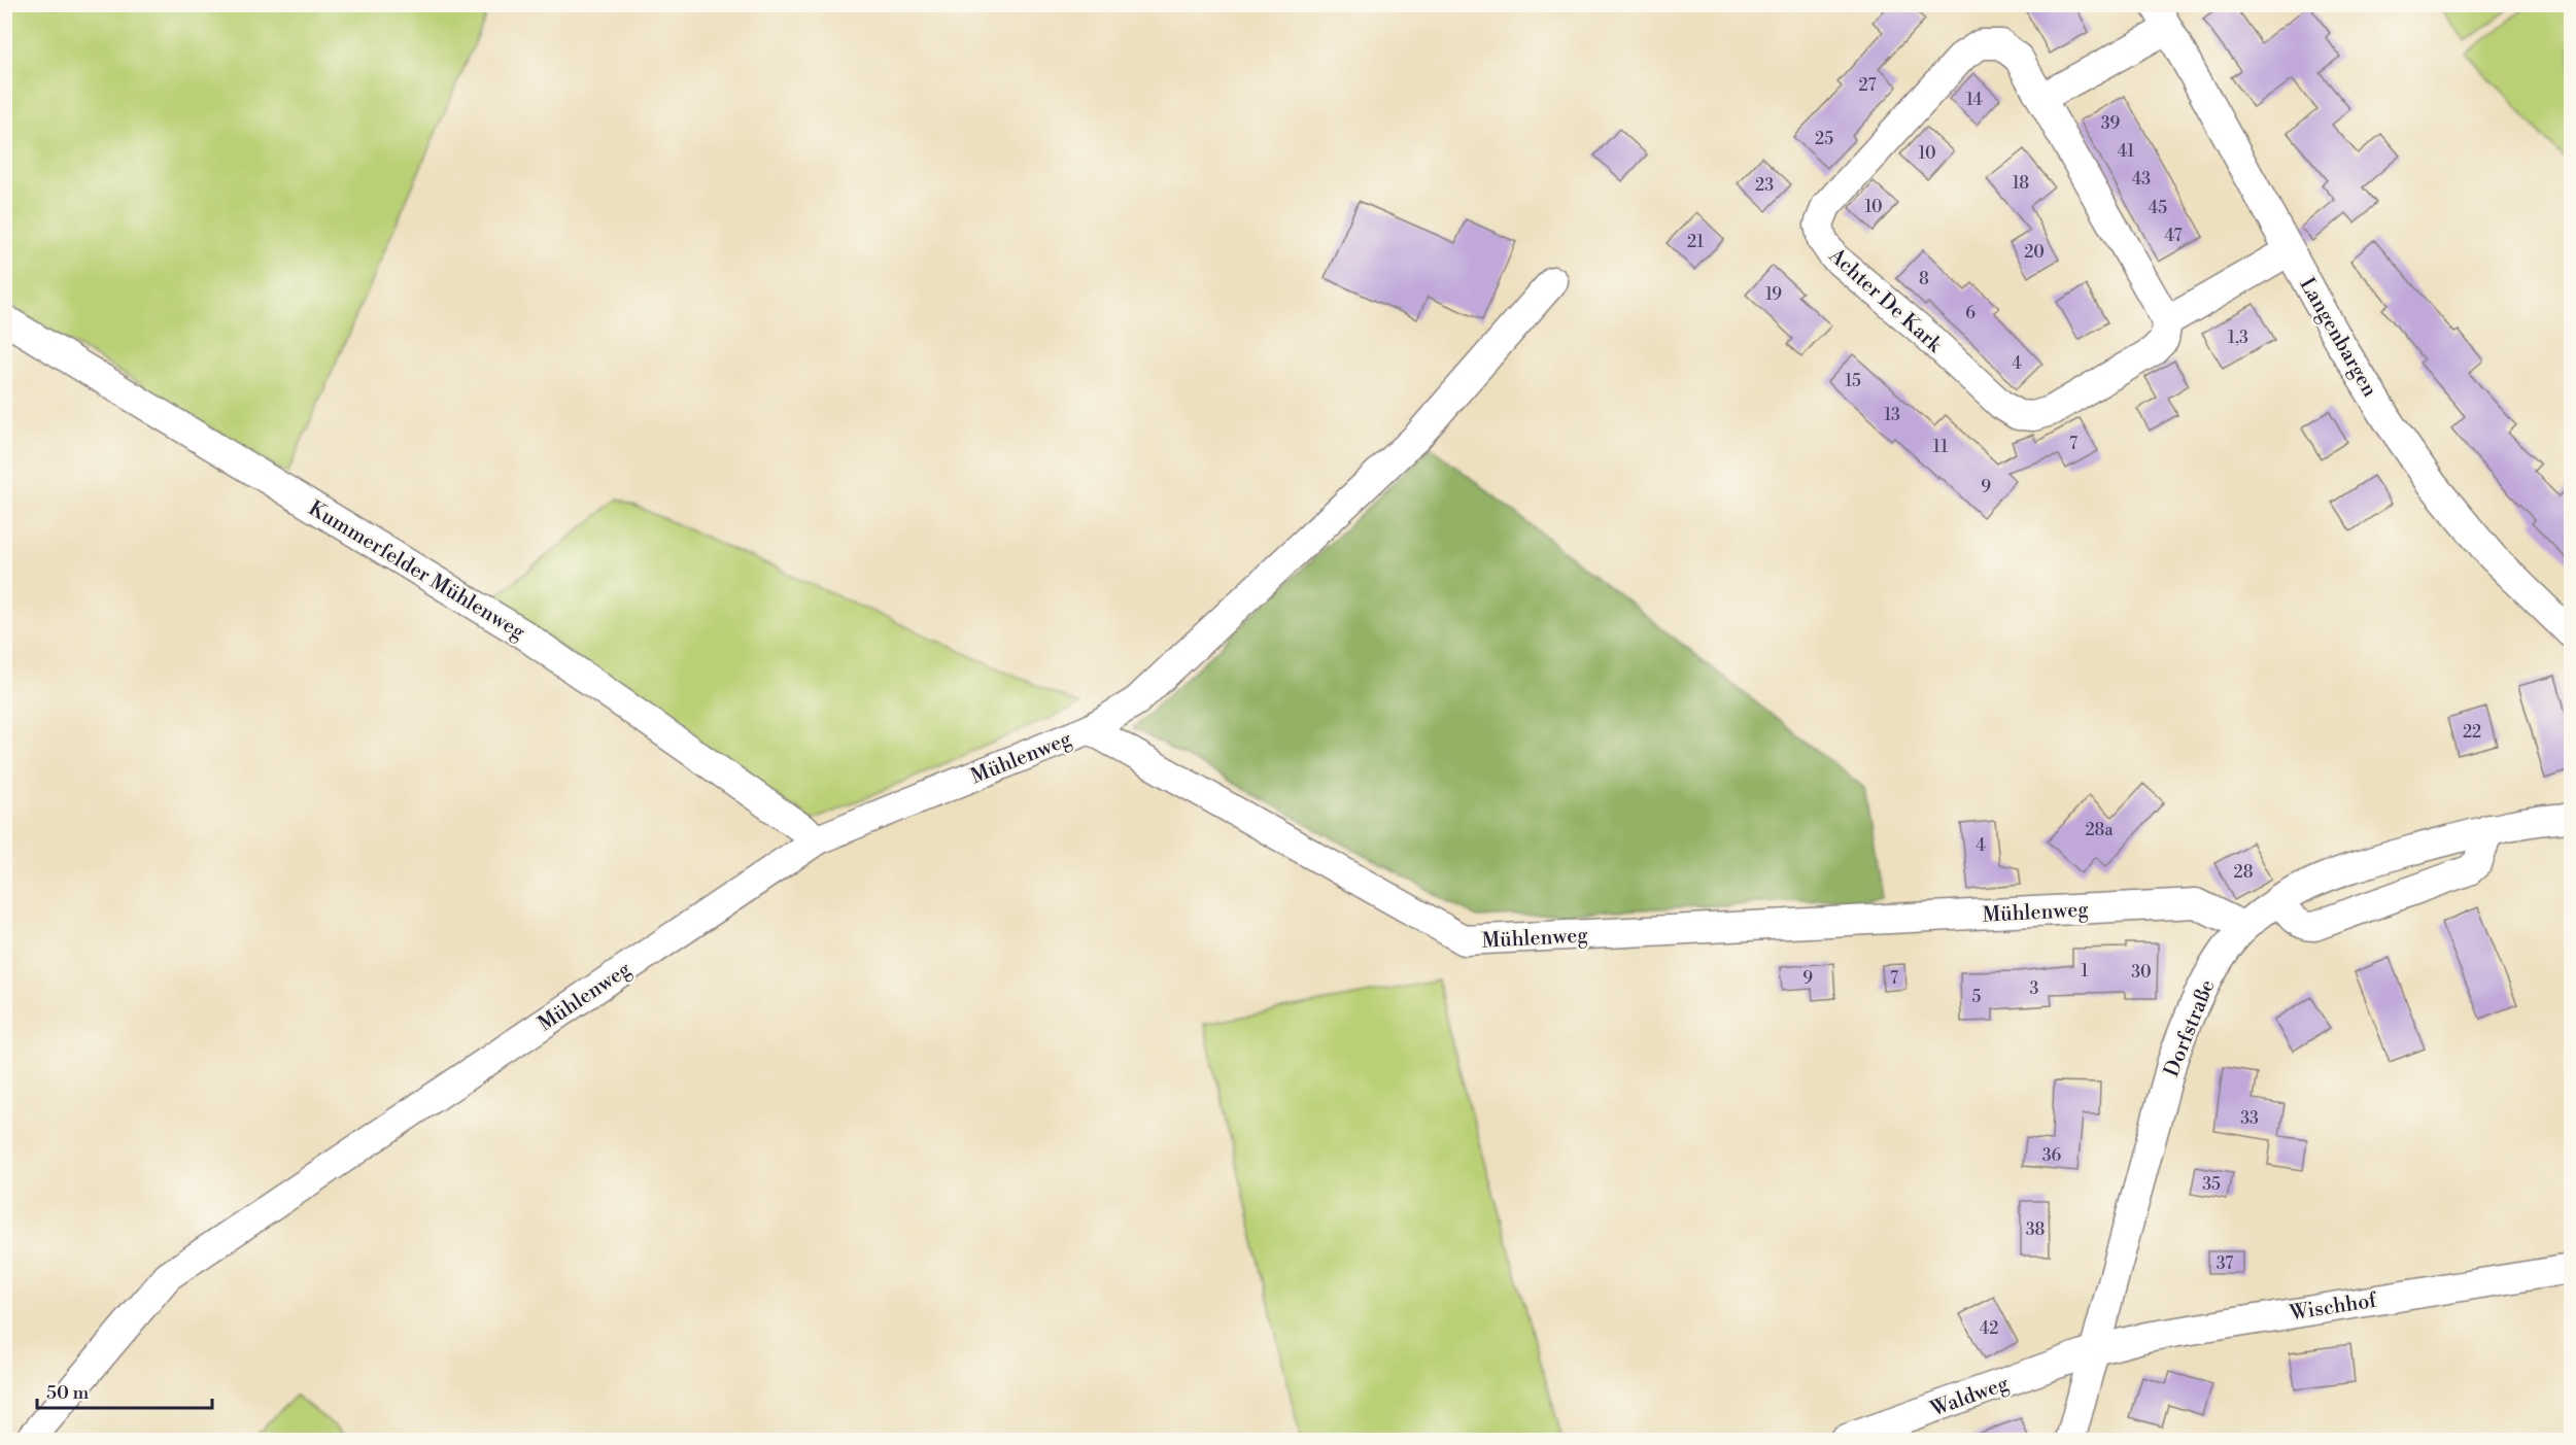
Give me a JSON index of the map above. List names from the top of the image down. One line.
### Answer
{"streets":{"street":["Achter De Kark","Langenbargen","Kummerfelder Mühlenweg","Mühlenweg","Dorfstraße","Wischhof","Waldweg"]},"crossings":[["Kummerfelder Mühlenweg","Mühlenweg"],["Mühlenweg","Dorfstraße"],["Dorfstraße","Wischhof"],["Dorfstraße","Waldweg"],["Wischhof","Waldweg"]],"house_numbers":["27","14","39","25","41","10","43","18","23","10","45","47","21","20","8","19","6","1,3","4","15","13","7","11","9","22","28a","4","28","1","30","9","7","3","5","33","36","35","38","37","42"],"scale_bar":"50 m"}
